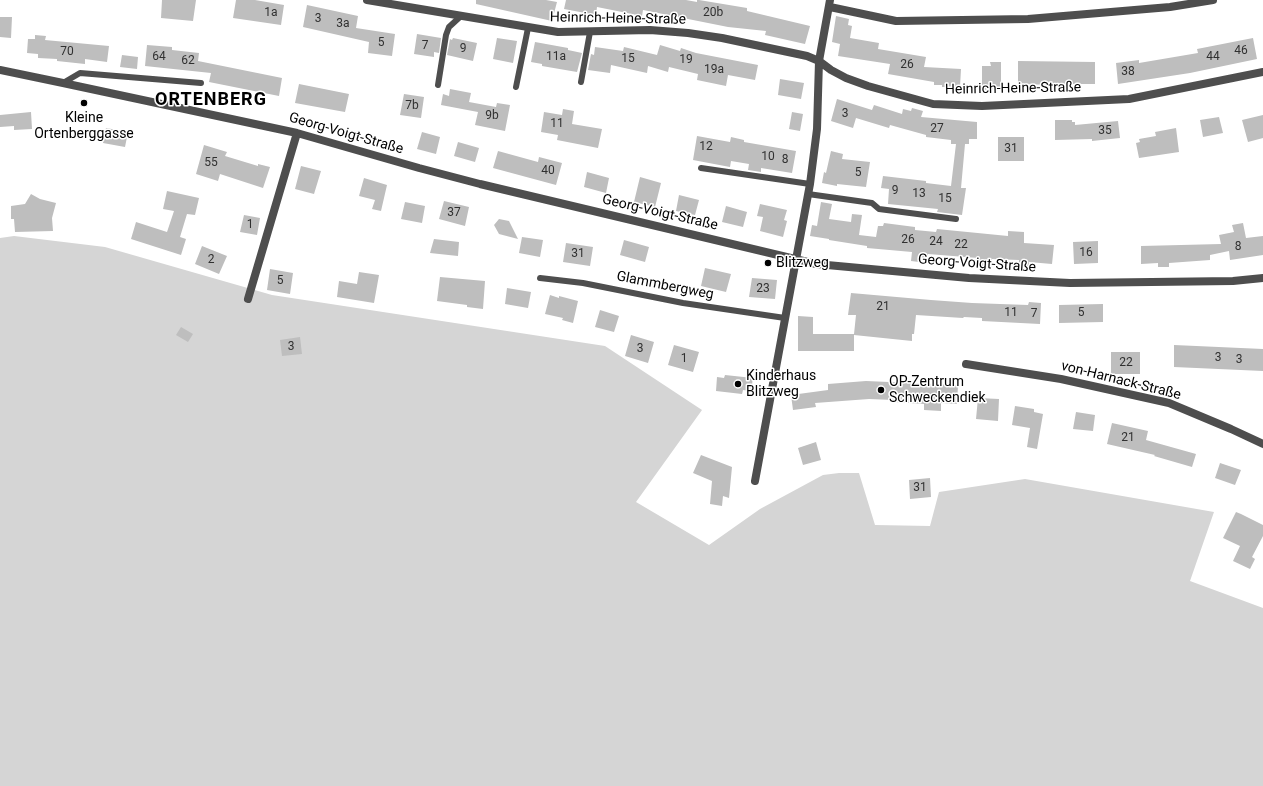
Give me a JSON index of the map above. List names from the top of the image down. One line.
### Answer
{"streets":{"street":["Heinrich-Heine-Straße","Georg-Voigt-Straße","von-Harnack-Straße"],"lane":["Glammbergweg"]},"districts":["ORTENBERG"],"places":["Kleine Ortenberggasse","Blitzweg","Kinderhaus Blitzweg","OP-Zentrum Schweckendiek"],"house_numbers":["1a","20b","3","3a","5","7","9","46","70","64","11a","44","15","19","62","26","19a","38","7b","3","9b","11","27","35","12","31","10","8","55","40","5","9","13","15","37","1","26","24","22","8","16","31","2","5","23","21","11","5","7","3","3","3","1","3","22","21","31"]}
